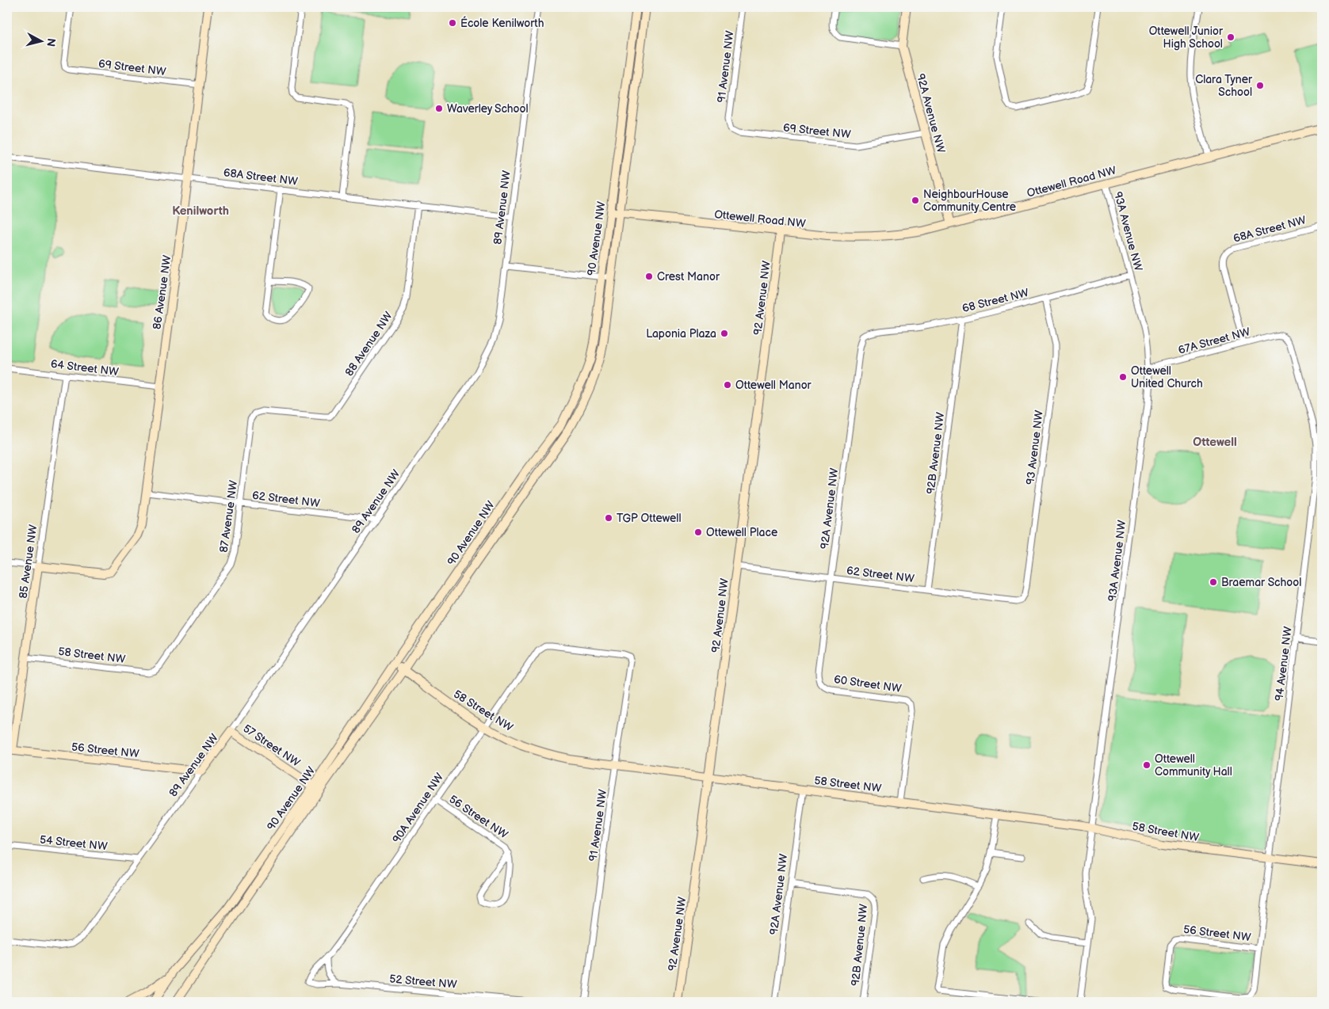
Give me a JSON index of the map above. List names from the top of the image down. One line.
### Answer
{"streets":{"street":["91 Avenue NW","69 Street NW","92A Avenue NW","68A Street NW","Ottewell Road NW","89 Avenue NW","93A Avenue NW","90 Avenue NW","86 Avenue NW","92 Avenue NW","68 Street NW","67A Street NW","88 Avenue NW","64 Street NW","93 Avenue NW","92B Avenue NW","62 Street NW","87 Avenue NW","85 Avenue NW","58 Street NW","94 Avenue NW","60 Street NW","57 Street NW","56 Street NW","90A Avenue NW","54 Street NW","52 Street NW"]},"crossings":[["91 Avenue NW","69 Street NW"],["91 Avenue NW","58 Street NW"],["91 Avenue NW","90A Avenue NW"],["69 Street NW","92A Avenue NW"],["69 Street NW","86 Avenue NW"],["92A Avenue NW","Ottewell Road NW"],["92A Avenue NW","68 Street NW"],["92A Avenue NW","92B Avenue NW"],["92A Avenue NW","62 Street NW"],["92A Avenue NW","58 Street NW"],["92A Avenue NW","60 Street NW"],["68A Street NW","89 Avenue NW"],["68A Street NW","86 Avenue NW"],["68A Street NW","67A Street NW"],["68A Street NW","88 Avenue NW"],["Ottewell Road NW","93A Avenue NW"],["Ottewell Road NW","90 Avenue NW"],["Ottewell Road NW","92 Avenue NW"],["89 Avenue NW","62 Street NW"],["89 Avenue NW","57 Street NW"],["89 Avenue NW","56 Street NW"],["89 Avenue NW","54 Street NW"],["93A Avenue NW","68 Street NW"],["93A Avenue NW","67A Street NW"],["93A Avenue NW","58 Street NW"],["90 Avenue NW","58 Street NW"],["90 Avenue NW","57 Street NW"],["86 Avenue NW","64 Street NW"],["86 Avenue NW","62 Street NW"],["86 Avenue NW","85 Avenue NW"],["92 Avenue NW","62 Street NW"],["92 Avenue NW","58 Street NW"],["68 Street NW","93 Avenue NW"],["68 Street NW","92B Avenue NW"],["67A Street NW","94 Avenue NW"],["88 Avenue NW","87 Avenue NW"],["64 Street NW","85 Avenue NW"],["93 Avenue NW","62 Street NW"],["92B Avenue NW","62 Street NW"],["62 Street NW","87 Avenue NW"],["87 Avenue NW","58 Street NW"],["85 Avenue NW","58 Street NW"],["85 Avenue NW","56 Street NW"],["58 Street NW","94 Avenue NW"],["58 Street NW","60 Street NW"],["58 Street NW","90A Avenue NW"],["94 Avenue NW","56 Street NW"],["56 Street NW","90A Avenue NW"],["90A Avenue NW","52 Street NW"]],"districts":["Kenilworth","Ottewell"],"places":["École Kenilworth","Ottewell Junior High School","Clara Tyner School","Waverley School","NeighbourHouse Community Centre","Crest Manor","Laponia Plaza","Ottewell United Church","Ottewell Manor","TGP Ottewell","Ottewell Place","Braemar School","Ottewell Community Hall"],"north":"right"}
